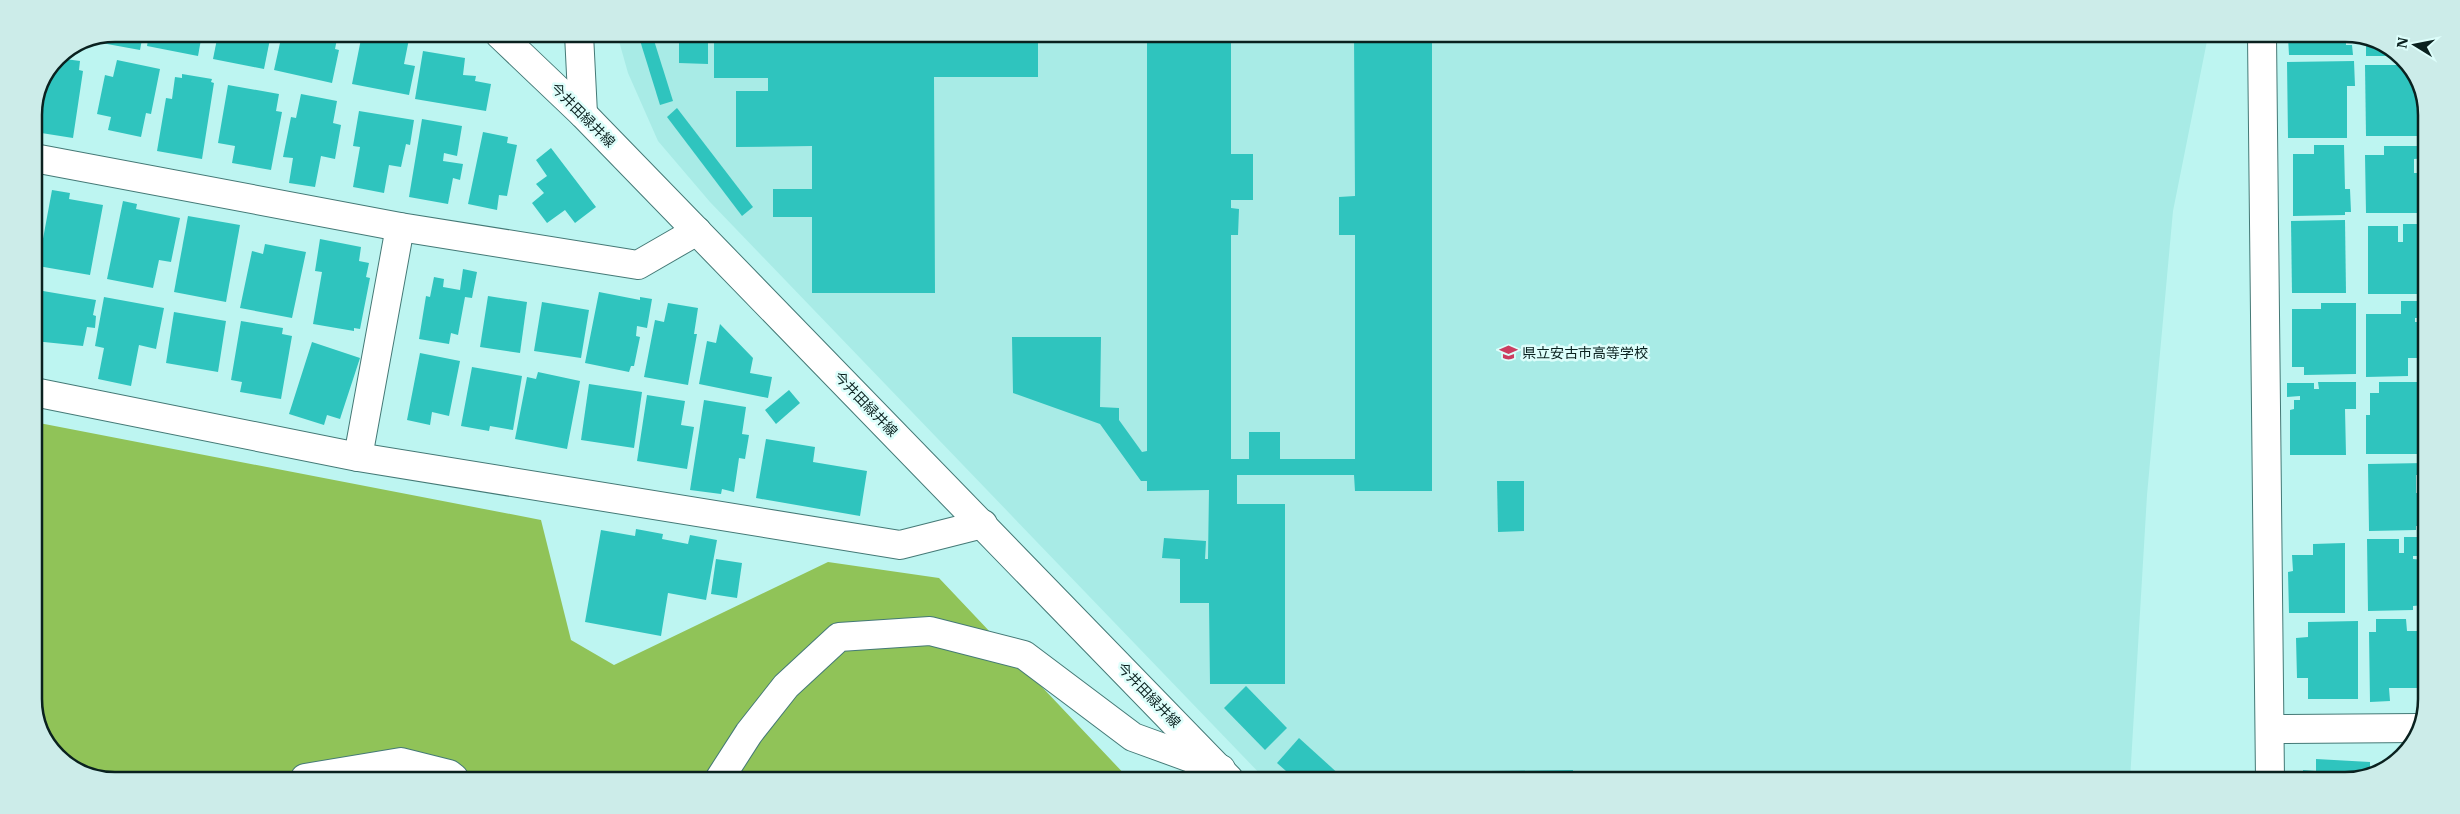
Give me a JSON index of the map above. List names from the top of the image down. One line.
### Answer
{"streets":{"street":["今井田緑井線"]},"places":{"school or university":["県立安古市高等学校"]},"north":"left"}
